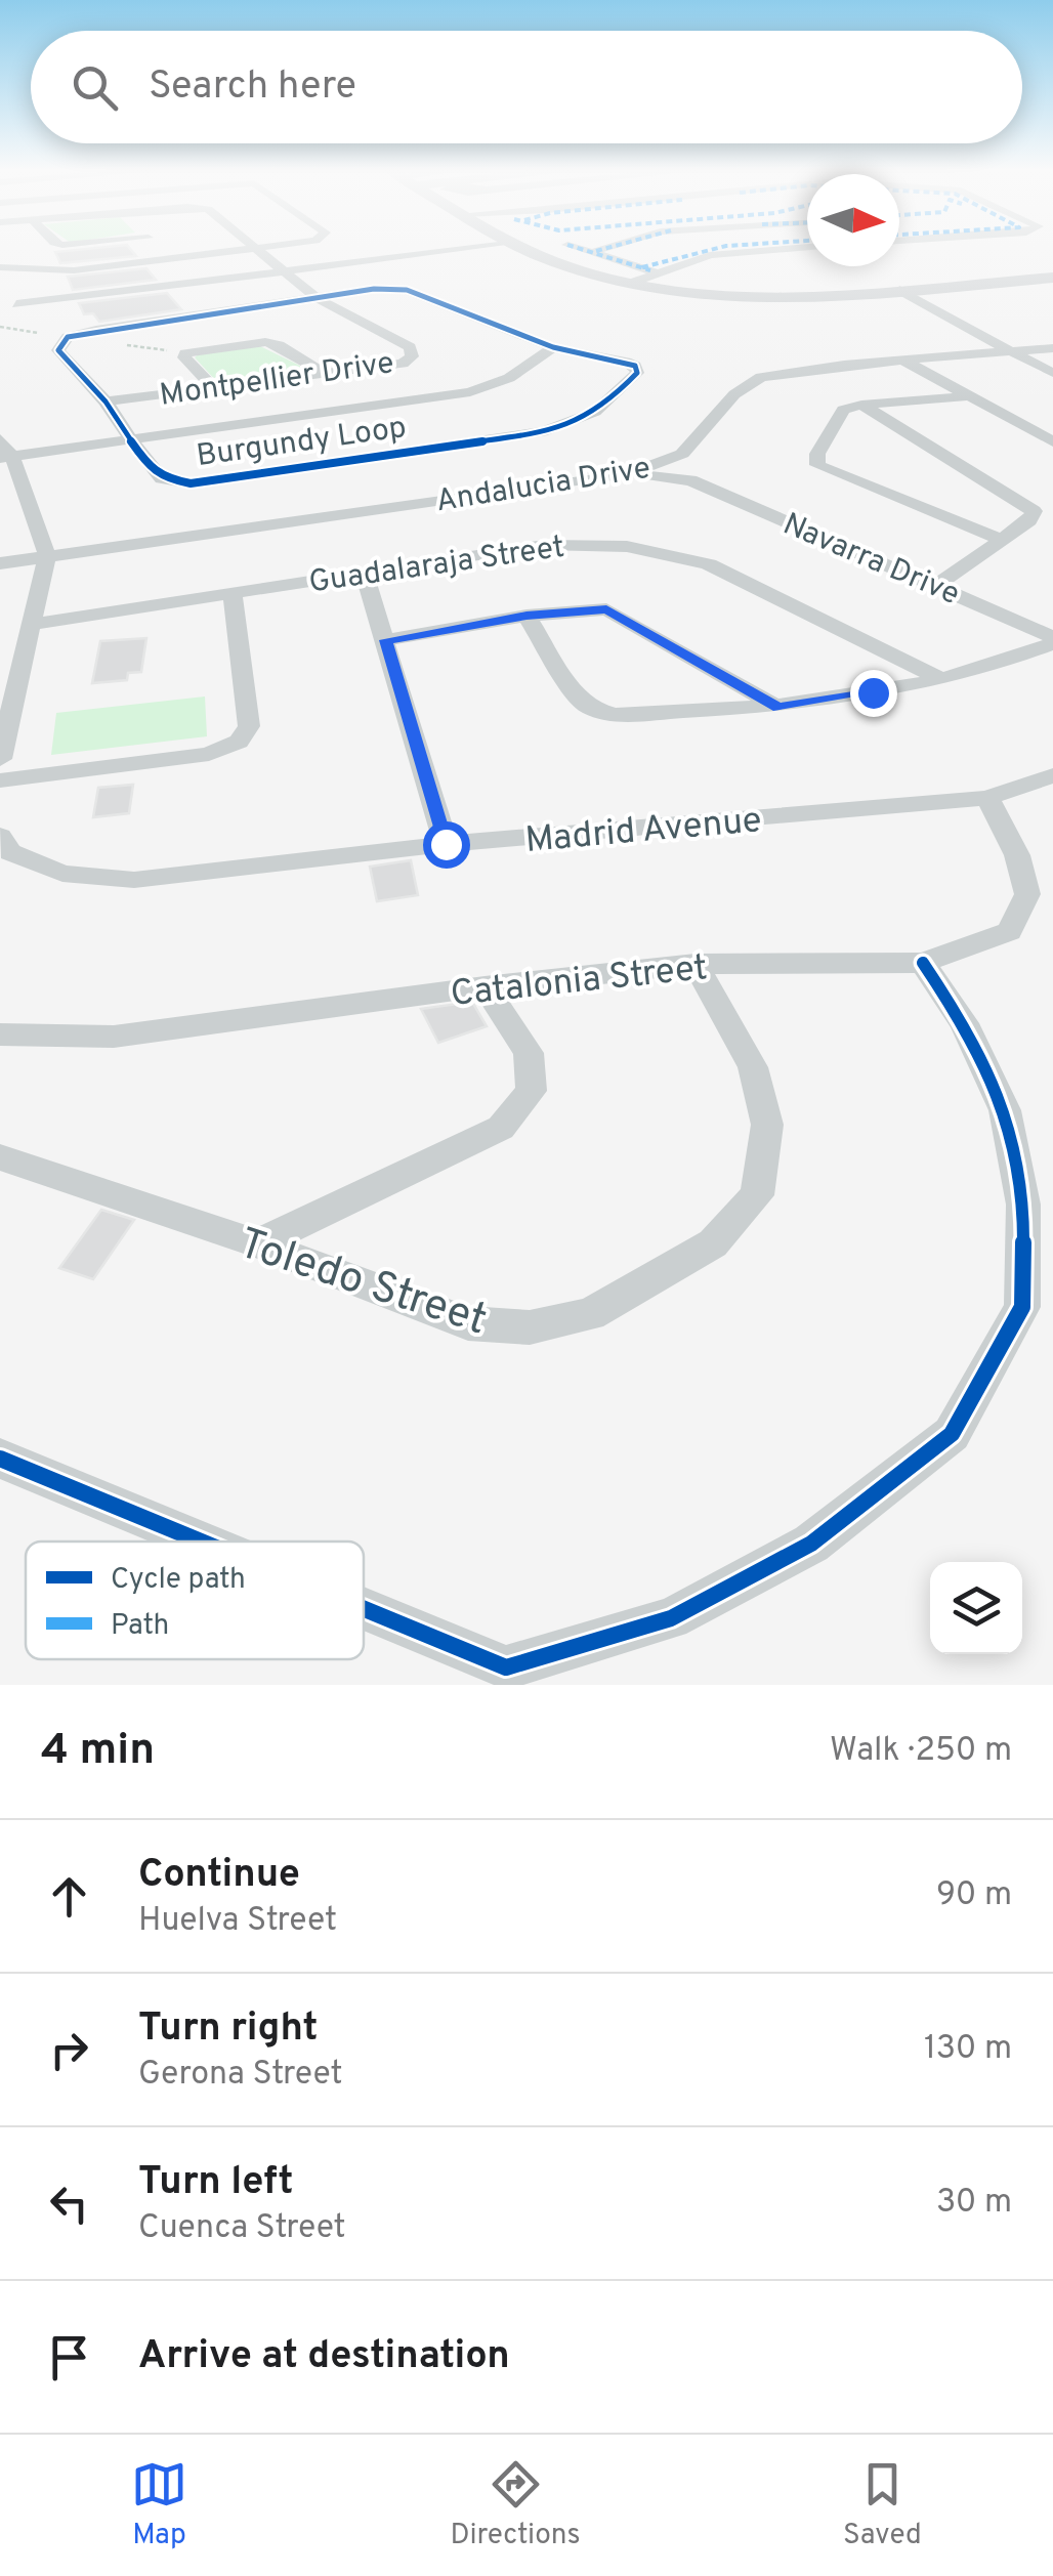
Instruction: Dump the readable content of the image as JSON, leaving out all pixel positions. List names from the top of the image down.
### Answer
{
  "streets": {
    "street": [
      "Montpellier Drive",
      "Burgundy Loop",
      "Andalucia Drive",
      "Navarra Drive",
      "Guadalaraja Street",
      "Madrid Avenue",
      "Catalonia Street",
      "Toledo Street"
    ]
  },
  "crossings": [
    ["Montpellier Drive", "Burgundy Loop"],
    ["Andalucia Drive", "Navarra Drive"],
    ["Madrid Avenue", "Catalonia Street"],
    ["Catalonia Street", "Toledo Street"]
  ],
  "legend": ["Cycle path", "Path"],
  "north": "right",
  "page": {
    "search": "Search here",
    "heading": ["4 min", "Walk · 250 m"],
    "list": [
      ["Continue", "Huelva Street", "90 m"],
      ["Turn right", "Gerona Street", "130 m"],
      ["Turn left", "Cuenca Street", "30 m"],
      "Arrive at destination"
    ],
    "nav": ["Map", "Directions", "Saved"]
  }
}
